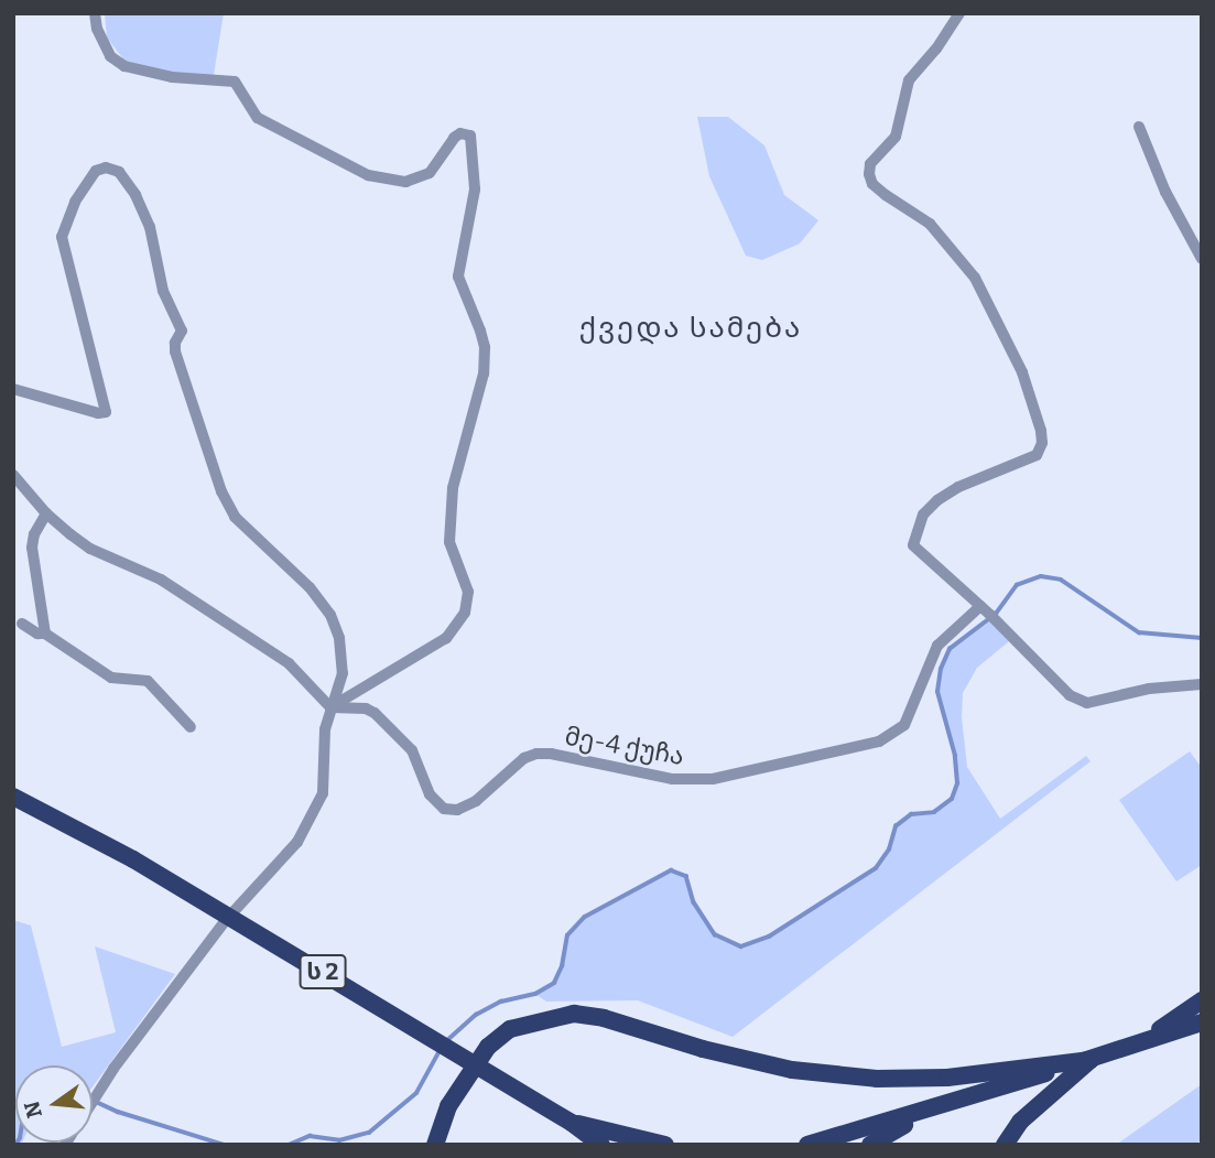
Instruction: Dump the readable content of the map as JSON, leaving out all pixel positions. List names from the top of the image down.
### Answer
{
  "streets": {
    "highway": ["ს 2"],
    "street": ["მე-4 ქუჩა"]
  },
  "districts": ["ქვედა სამება"],
  "north": "left"
}
